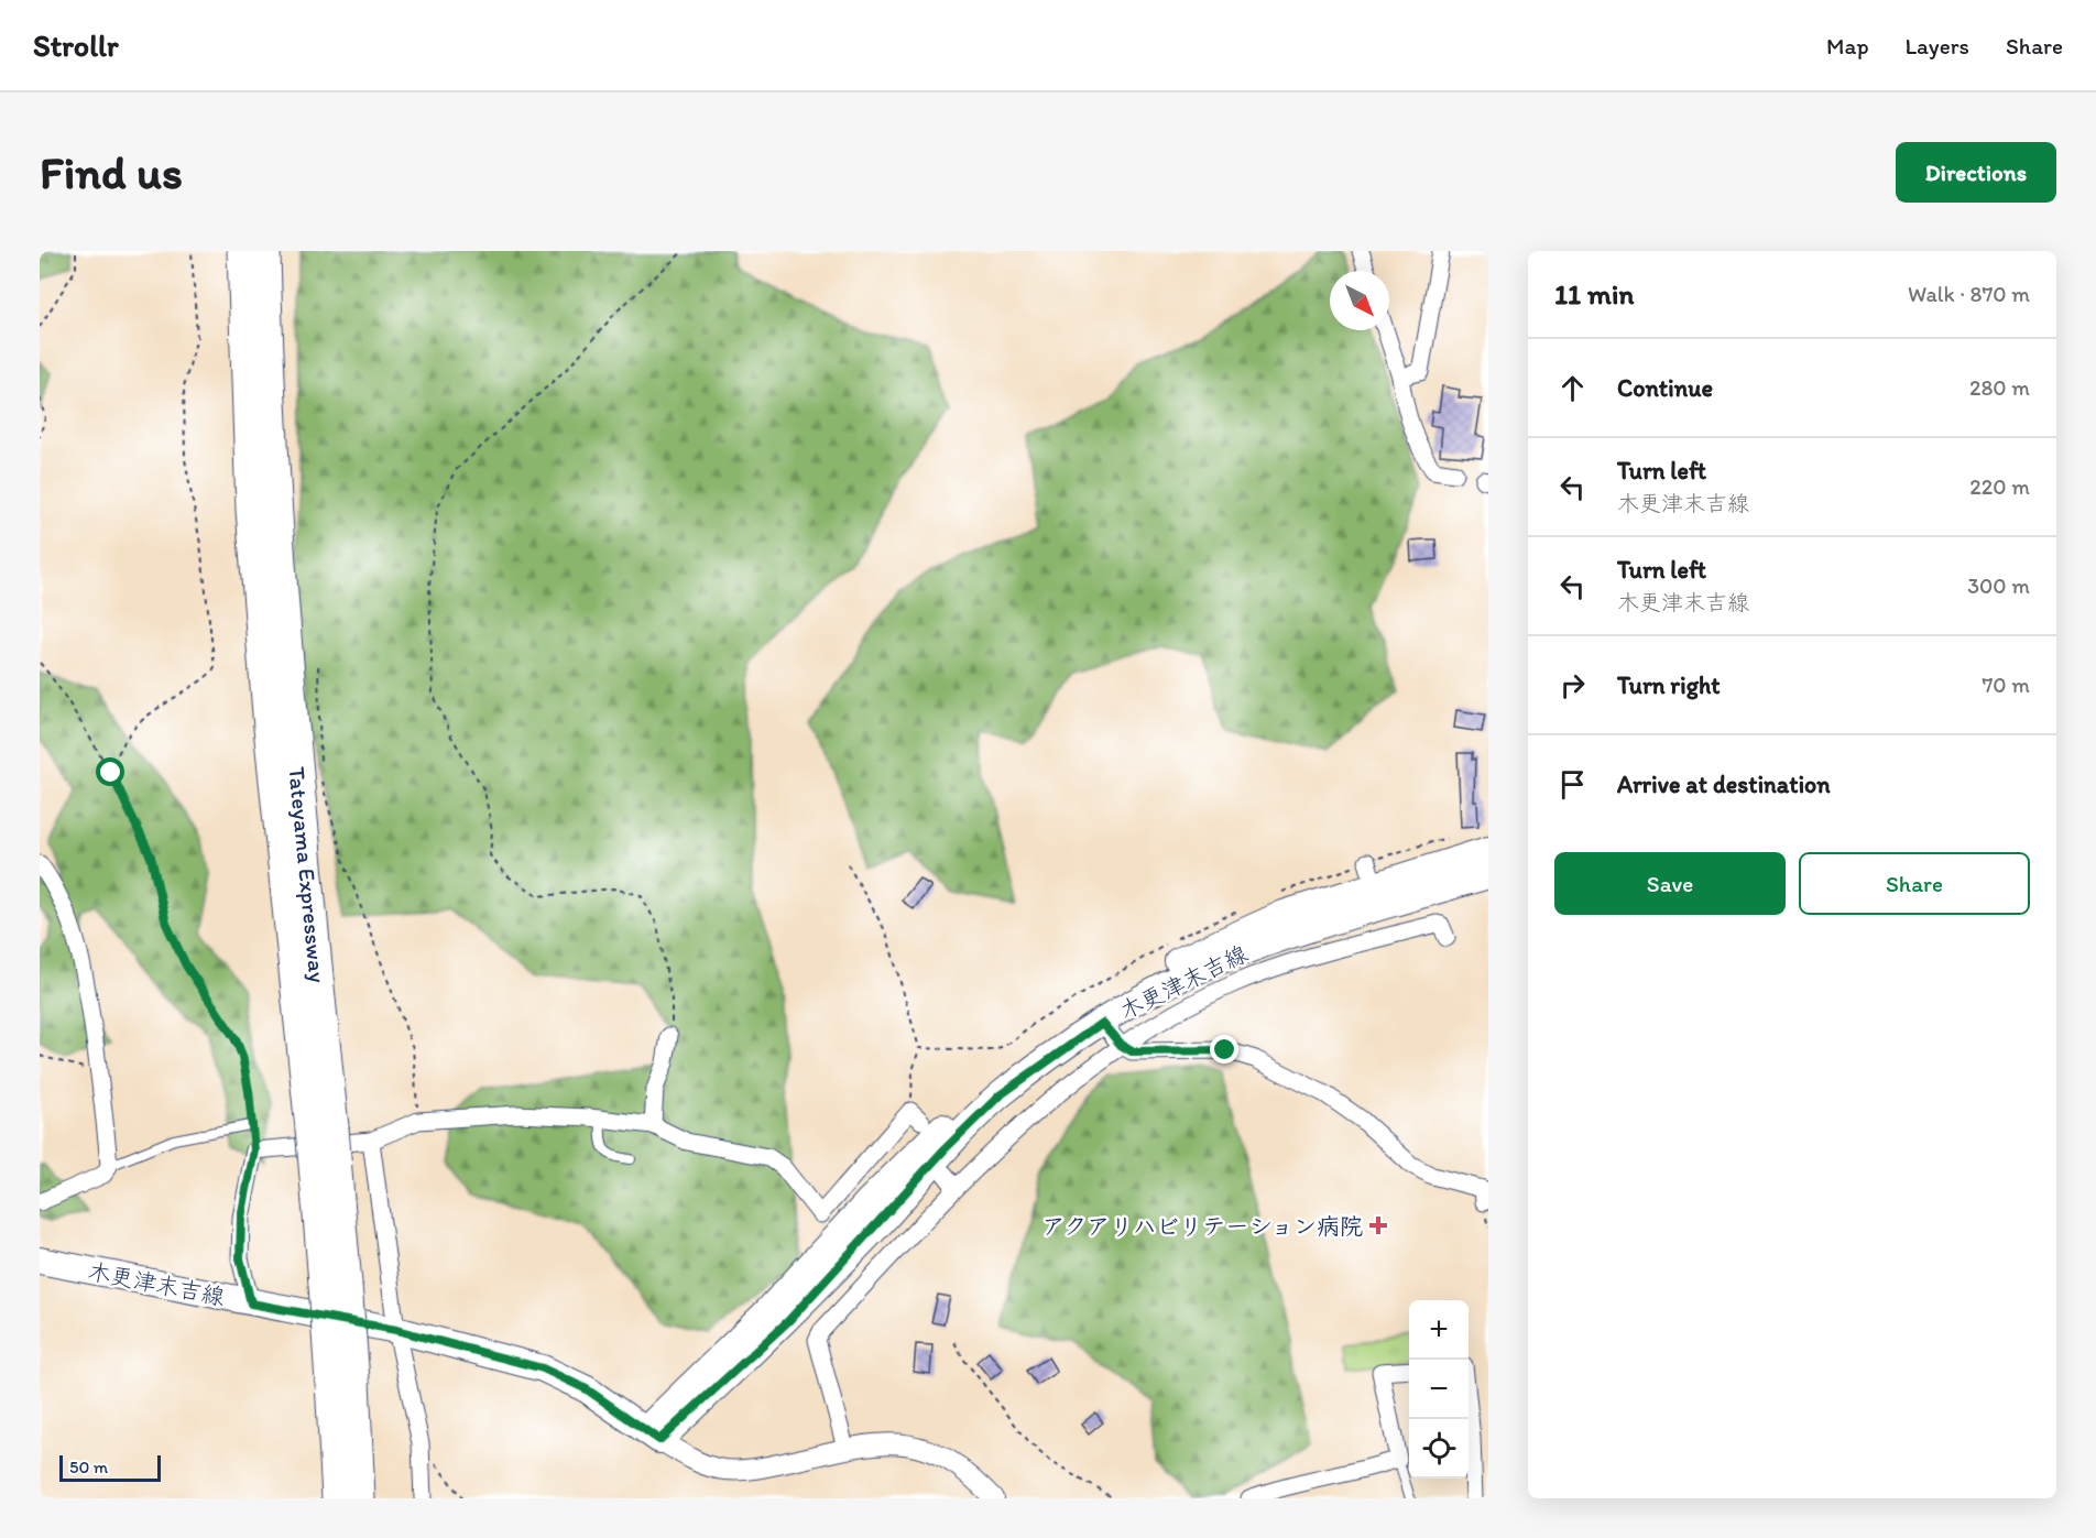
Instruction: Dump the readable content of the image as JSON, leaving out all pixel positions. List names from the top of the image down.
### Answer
{
  "streets": {
    "highway": ["Tateyama Expressway"],
    "main road": ["木更津末吉線"]
  },
  "places": {
    "health": ["アクアリハビリテーション病院"]
  },
  "scale_bar": "50 m",
  "north": "bottom right",
  "page": {
    "header": "Strollr",
    "nav": ["Map", "Layers", "Share"],
    "buttons": [
      "Directions",
      ["Save", "Share"]
    ],
    "title": "Find us",
    "heading": ["11 min", "Walk · 870 m"],
    "list": [
      ["Continue", "280 m"],
      ["Turn left", "木更津末吉線", "220 m"],
      ["Turn left", "木更津末吉線", "300 m"],
      ["Turn right", "70 m"],
      "Arrive at destination"
    ],
    "map_buttons": ["+", "−"],
    "scale": "50 m"
  }
}
